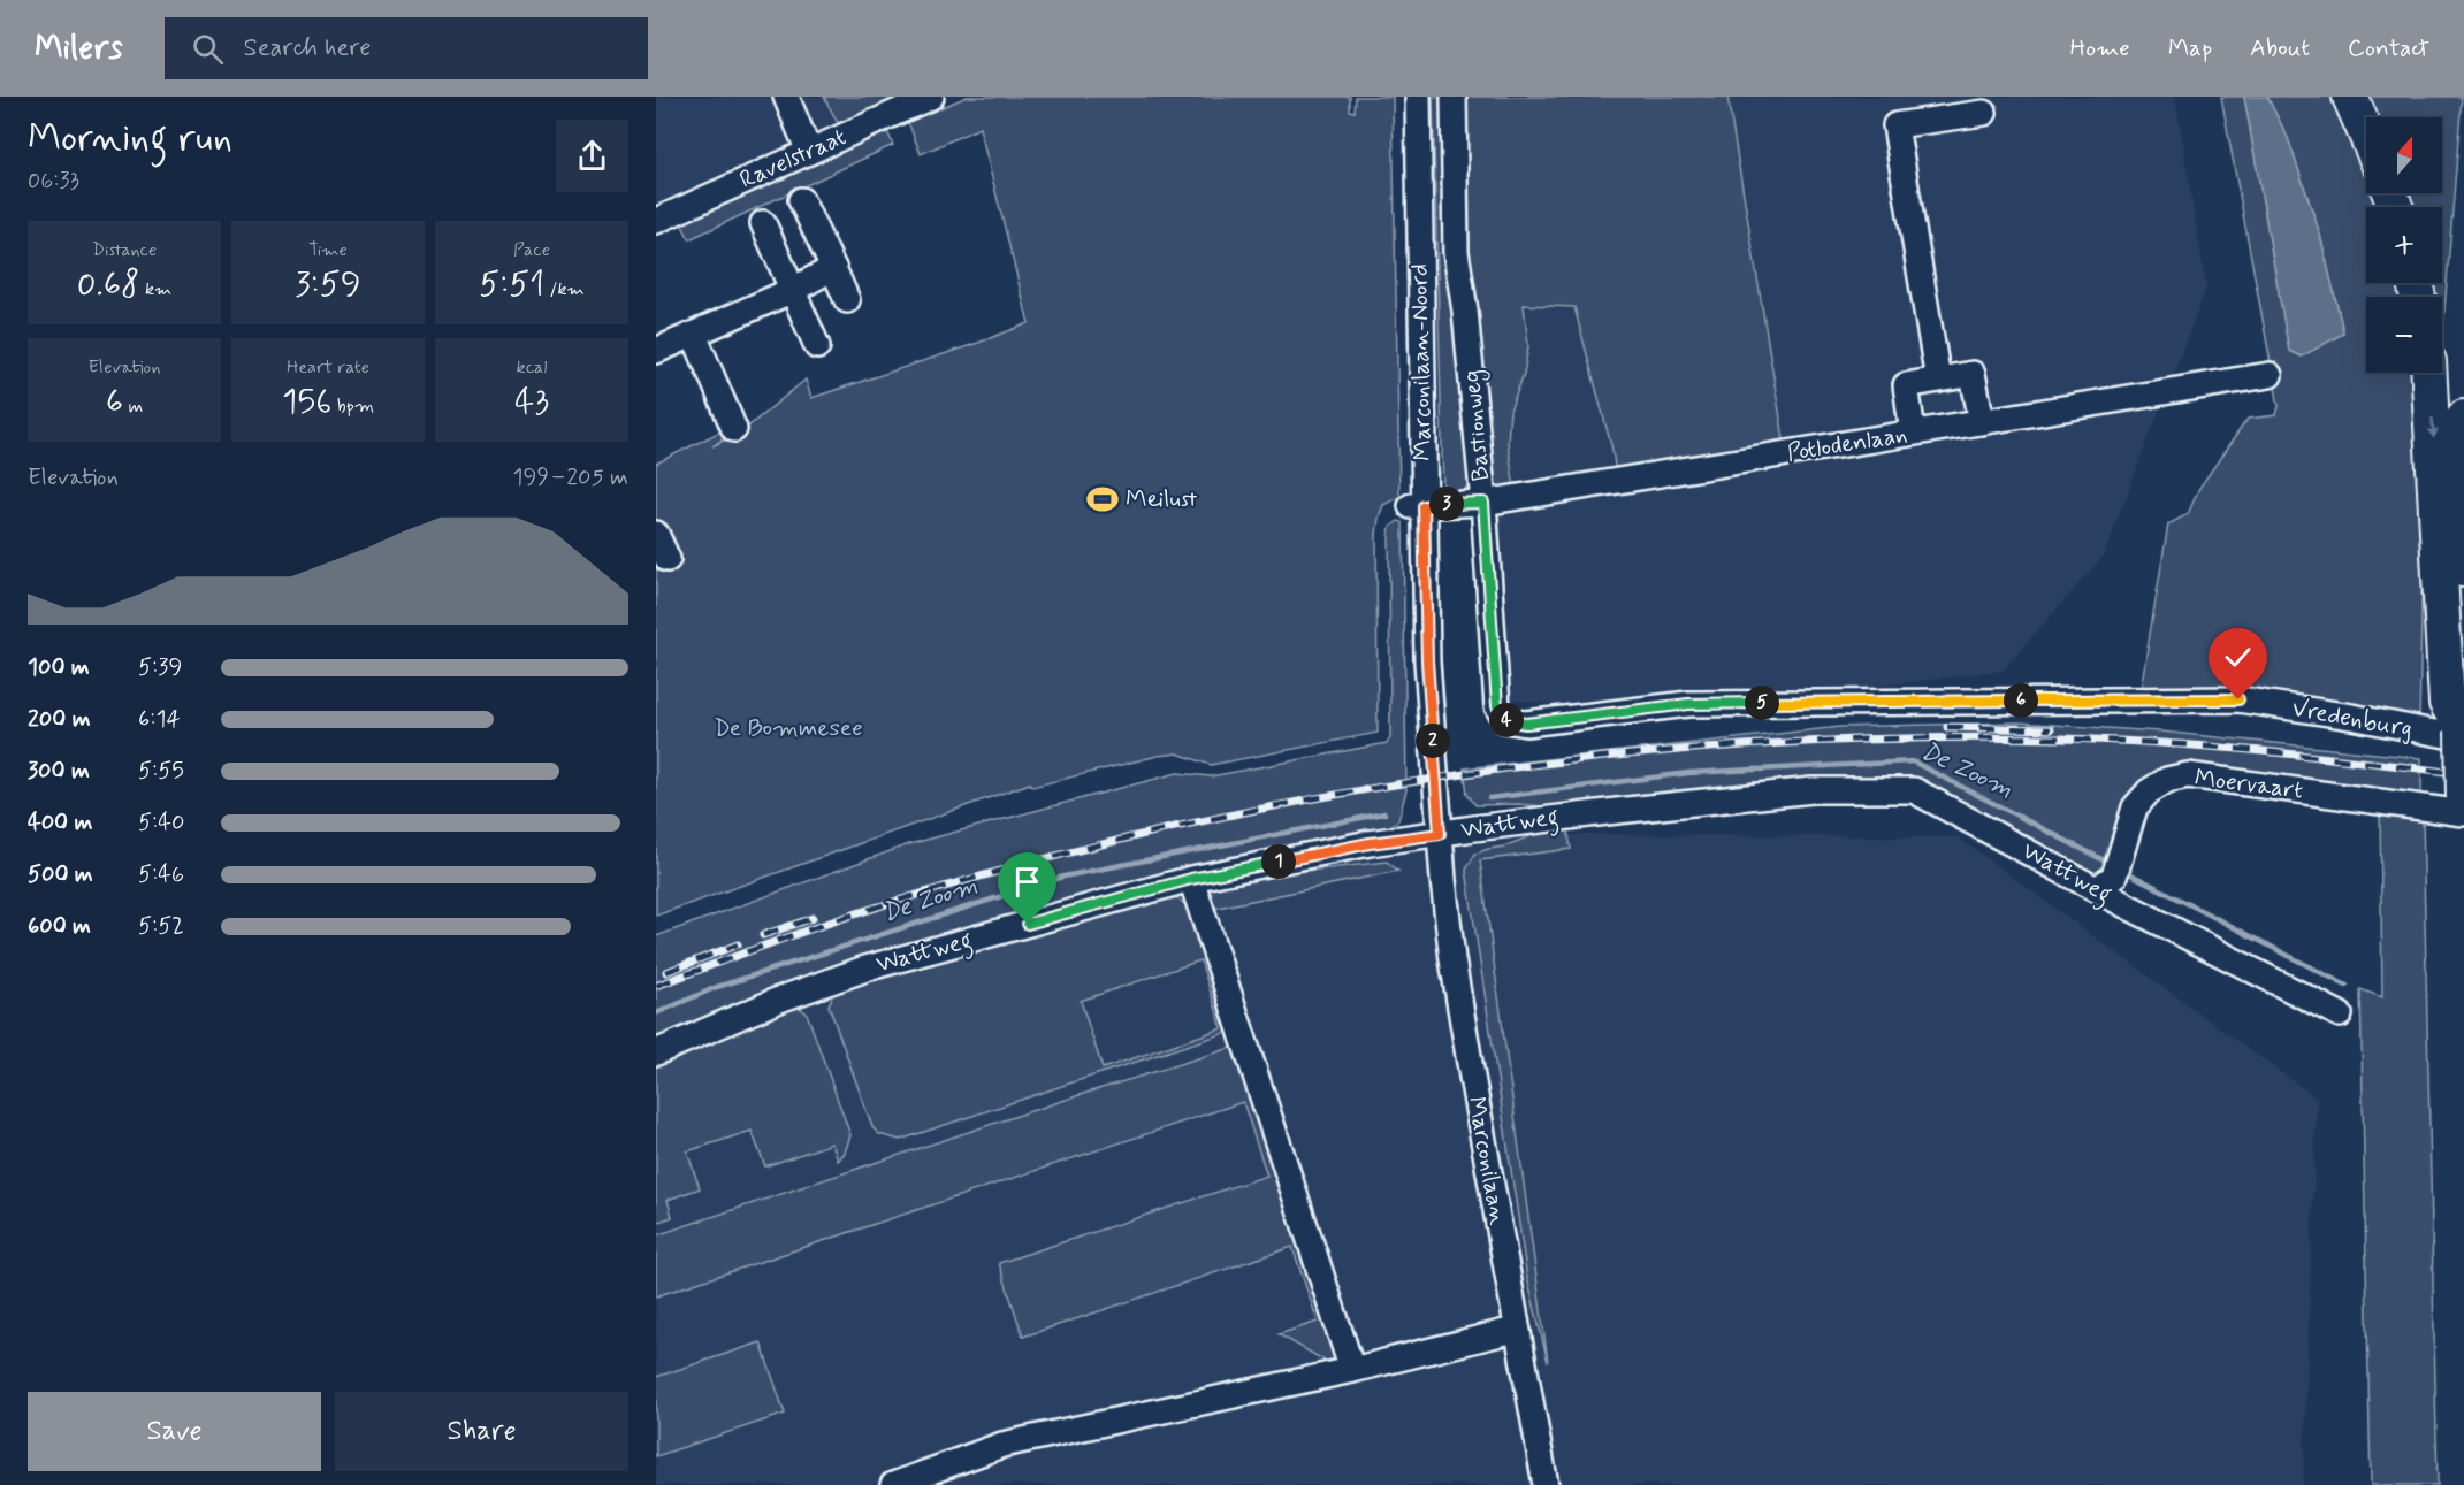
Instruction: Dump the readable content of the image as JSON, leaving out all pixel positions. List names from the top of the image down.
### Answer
{
  "streets": {
    "street": [
      "Ravelstraat",
      "Marconilaan-Noord",
      "Bastionweg",
      "Potlodenlaan",
      "Vredenburg",
      "Moervaart",
      "Wattweg",
      "Marconilaan"
    ]
  },
  "crossings": [
    ["Marconilaan-Noord", "Potlodenlaan"],
    ["Marconilaan-Noord", "Wattweg"],
    ["Marconilaan-Noord", "Marconilaan"],
    ["Bastionweg", "Potlodenlaan"],
    ["Bastionweg", "Vredenburg"],
    ["Moervaart", "Wattweg"],
    ["Wattweg", "Marconilaan"]
  ],
  "water": ["De Zoom"],
  "parks": ["De Bommesee"],
  "places": {
    "sports": ["Meilust"]
  },
  "north": "top",
  "page": {
    "header": "Milers",
    "search": "Search here",
    "nav": [
      "Home",
      "Map",
      "About",
      "Contact"
    ],
    "heading": ["Morning run", "06:33"],
    "map_buttons": ["+", "−"],
    "stats": [
      ["Distance", "0.68 km"],
      ["Time", "3:59"],
      ["Pace", "5:51 /km"],
      ["Elevation", "6 m"],
      ["Heart rate", "156 bpm"],
      ["kcal", "43"]
    ],
    "chart": ["Elevation", "199–205 m"],
    "pins": [
      "3",
      "6",
      "5",
      "4",
      "2",
      "1"
    ],
    "list": [
      {
        "name": "100 m",
        "note": "5:39"
      },
      {
        "name": "200 m",
        "note": "6:14"
      },
      {
        "name": "300 m",
        "note": "5:55"
      },
      {
        "name": "400 m",
        "note": "5:40"
      },
      {
        "name": "500 m",
        "note": "5:46"
      },
      {
        "name": "600 m",
        "note": "5:52"
      }
    ],
    "buttons": ["Save", "Share"]
  }
}
